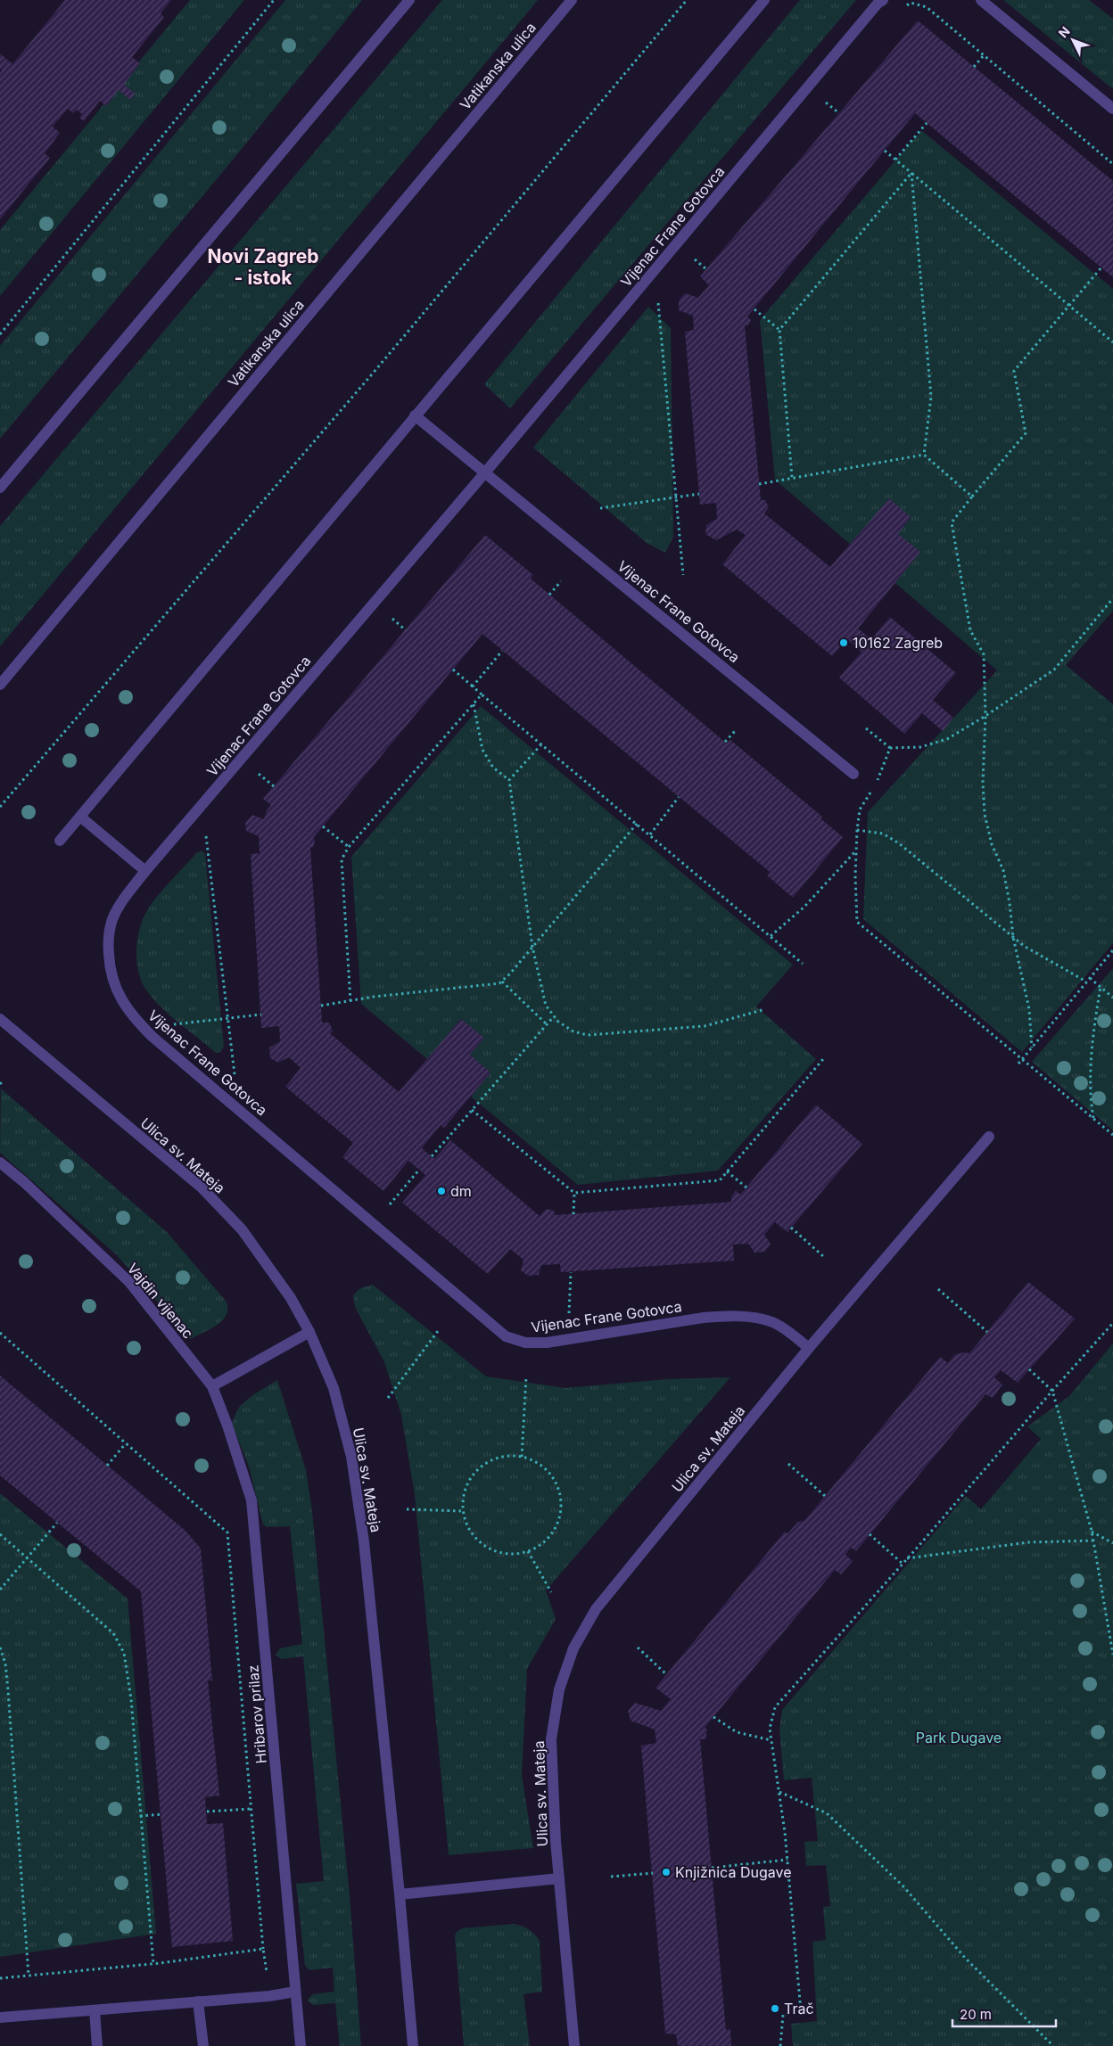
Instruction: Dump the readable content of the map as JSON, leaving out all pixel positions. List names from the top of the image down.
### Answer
{
  "streets": {
    "street": [
      "Vatikanska ulica",
      "Vijenac Frane Gotovca",
      "Ulica sv. Mateja",
      "Vajdin vijenac",
      "Hribarov prilaz"
    ]
  },
  "crossings": [
    ["Vijenac Frane Gotovca", "Ulica sv. Mateja"],
    ["Vajdin vijenac", "Hribarov prilaz"]
  ],
  "districts": ["Novi Zagreb - istok"],
  "parks": ["Park Dugave"],
  "places": [
    "10162 Zagreb",
    "dm",
    "Knjižnica Dugave",
    "Trač"
  ],
  "scale_bar": "20 m",
  "north": "top left"
}
